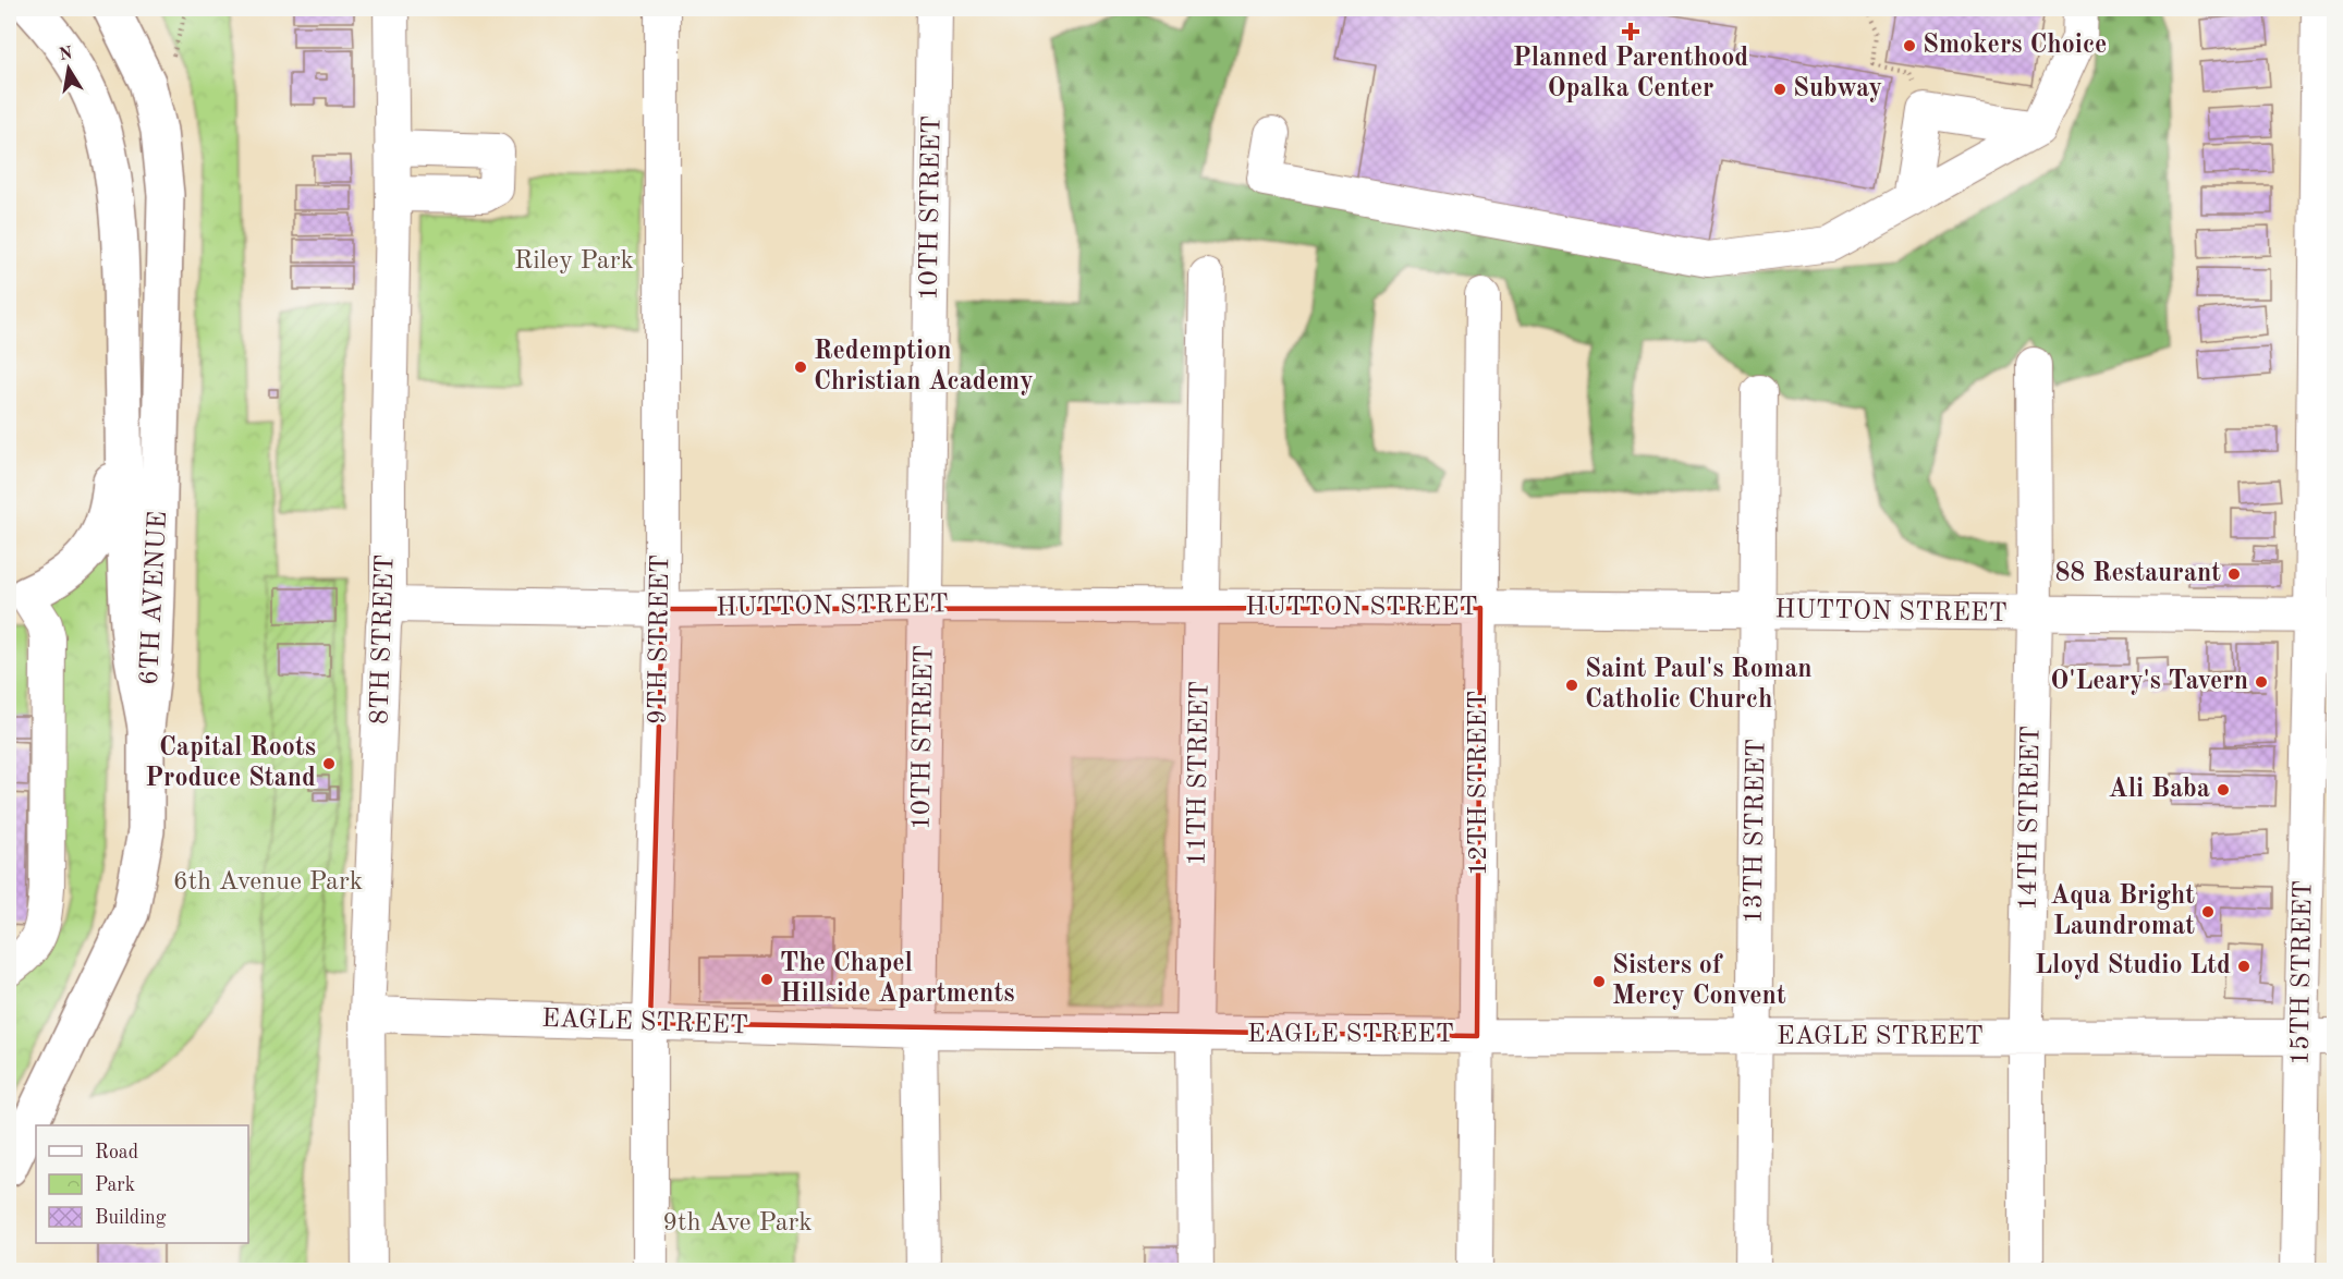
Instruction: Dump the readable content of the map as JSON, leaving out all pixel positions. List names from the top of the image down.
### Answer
{
  "streets": {
    "main road": ["6TH AVENUE"],
    "street": [
      "10TH STREET",
      "HUTTON STREET",
      "8TH STREET",
      "9TH STREET",
      "11TH STREET",
      "12TH STREET",
      "14TH STREET",
      "13TH STREET",
      "15TH STREET",
      "EAGLE STREET"
    ]
  },
  "crossings": [
    ["10TH STREET", "HUTTON STREET"],
    ["10TH STREET", "EAGLE STREET"],
    ["HUTTON STREET", "8TH STREET"],
    ["HUTTON STREET", "9TH STREET"],
    ["HUTTON STREET", "11TH STREET"],
    ["HUTTON STREET", "12TH STREET"],
    ["HUTTON STREET", "14TH STREET"],
    ["HUTTON STREET", "13TH STREET"],
    ["HUTTON STREET", "15TH STREET"],
    ["8TH STREET", "EAGLE STREET"],
    ["9TH STREET", "EAGLE STREET"],
    ["11TH STREET", "EAGLE STREET"],
    ["12TH STREET", "EAGLE STREET"],
    ["14TH STREET", "EAGLE STREET"],
    ["13TH STREET", "EAGLE STREET"],
    ["15TH STREET", "EAGLE STREET"]
  ],
  "parks": ["Riley Park", "6th Avenue Park", "9th Ave Park"],
  "places": {
    "health": ["Planned Parenthood Opalka Center"],
    "other": [
      "Smokers Choice",
      "Subway",
      "Redemption Christian Academy",
      "88 Restaurant",
      "O'Leary's Tavern",
      "Saint Paul's Roman Catholic Church",
      "Capital Roots Produce Stand",
      "Ali Baba",
      "Aqua Bright Laundromat",
      "Lloyd Studio Ltd",
      "The Chapel Hillside Apartments",
      "Sisters of Mercy Convent"
    ]
  },
  "legend": ["Road", "Park", "Building"],
  "north": "top"
}
